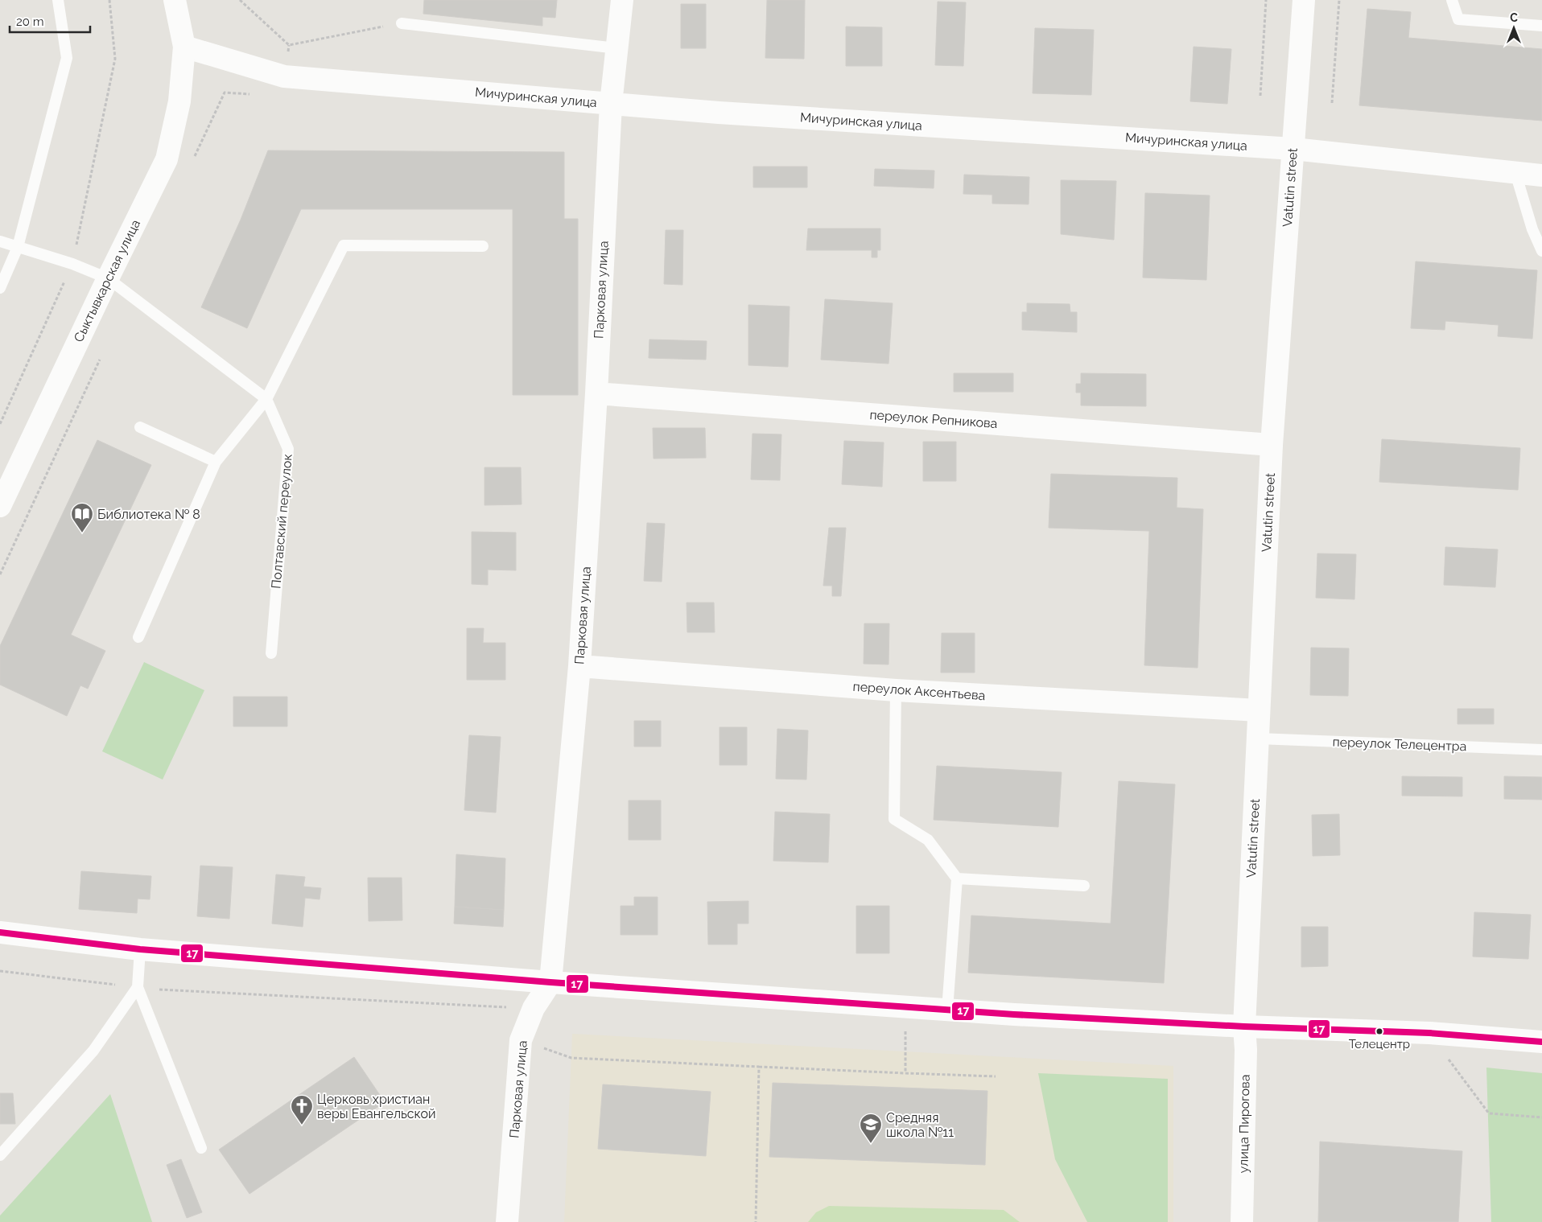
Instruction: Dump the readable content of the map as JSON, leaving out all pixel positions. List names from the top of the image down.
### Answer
{
  "streets": {
    "street": [
      "Мичуринская улица",
      "Vatutin street",
      "Сыктывкарская улица",
      "Парковая улица",
      "переулок Репникова",
      "переулок Аксентьева",
      "улица Пирогова"
    ],
    "lane": ["Полтавский переулок", "переулок Телецентра"]
  },
  "crossings": [
    ["Мичуринская улица", "Vatutin street"],
    ["Мичуринская улица", "Сыктывкарская улица"],
    ["Мичуринская улица", "Парковая улица"],
    ["Vatutin street", "переулок Репникова"],
    ["Vatutin street", "переулок Аксентьева"],
    ["Vatutin street", "переулок Телецентра"],
    ["Vatutin street", "улица Пирогова"],
    ["Сыктывкарская улица", "Полтавский переулок"],
    ["Парковая улица", "переулок Репникова"],
    ["Парковая улица", "переулок Аксентьева"]
  ],
  "places": {
    "library": ["Библиотека № 8"],
    "other": ["Телецентр"],
    "church": ["Церковь христиан веры Евангельской"],
    "school or university": ["Средняя школа №11"]
  },
  "lines": ["transit line 17"],
  "scale_bar": "20 m",
  "north": "top"
}
